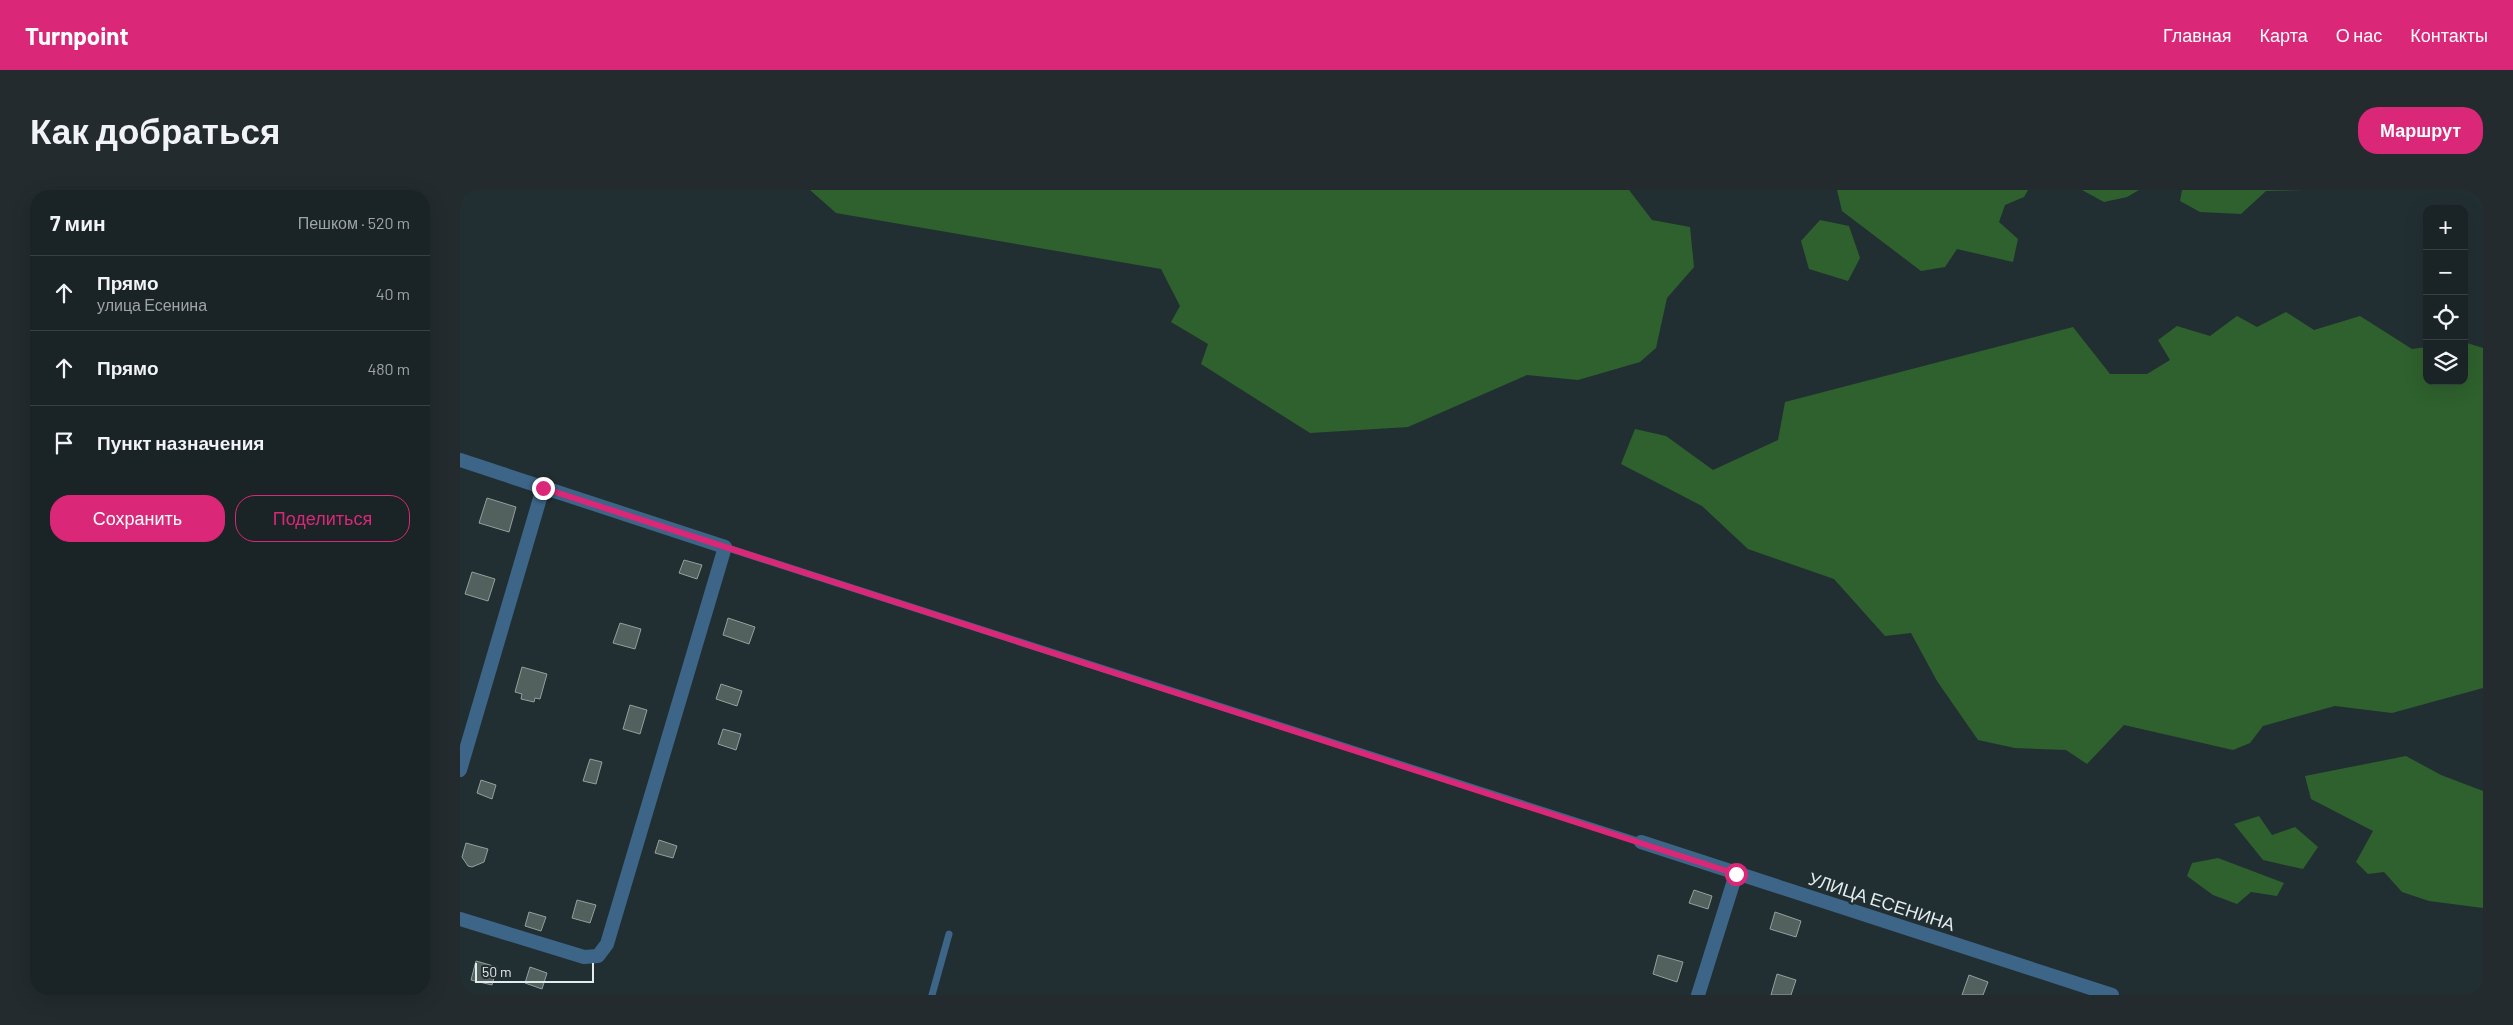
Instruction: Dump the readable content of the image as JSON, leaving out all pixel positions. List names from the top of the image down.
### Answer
{
  "streets": {
    "street": ["УЛИЦА ЕСЕНИНА"]
  },
  "scale_bar": "50 m",
  "page": {
    "header": "Turnpoint",
    "nav": [
      "Главная",
      "Карта",
      "О нас",
      "Контакты"
    ],
    "buttons": [
      "Маршрут",
      ["Сохранить", "Поделиться"]
    ],
    "title": "Как добраться",
    "heading": ["7 мин", "Пешком · 520 m"],
    "map_buttons": ["+", "−"],
    "list": [
      ["Прямо", "улица Есенина", "40 m"],
      ["Прямо", "480 m"],
      "Пункт назначения"
    ],
    "scale": "50 m"
  }
}
